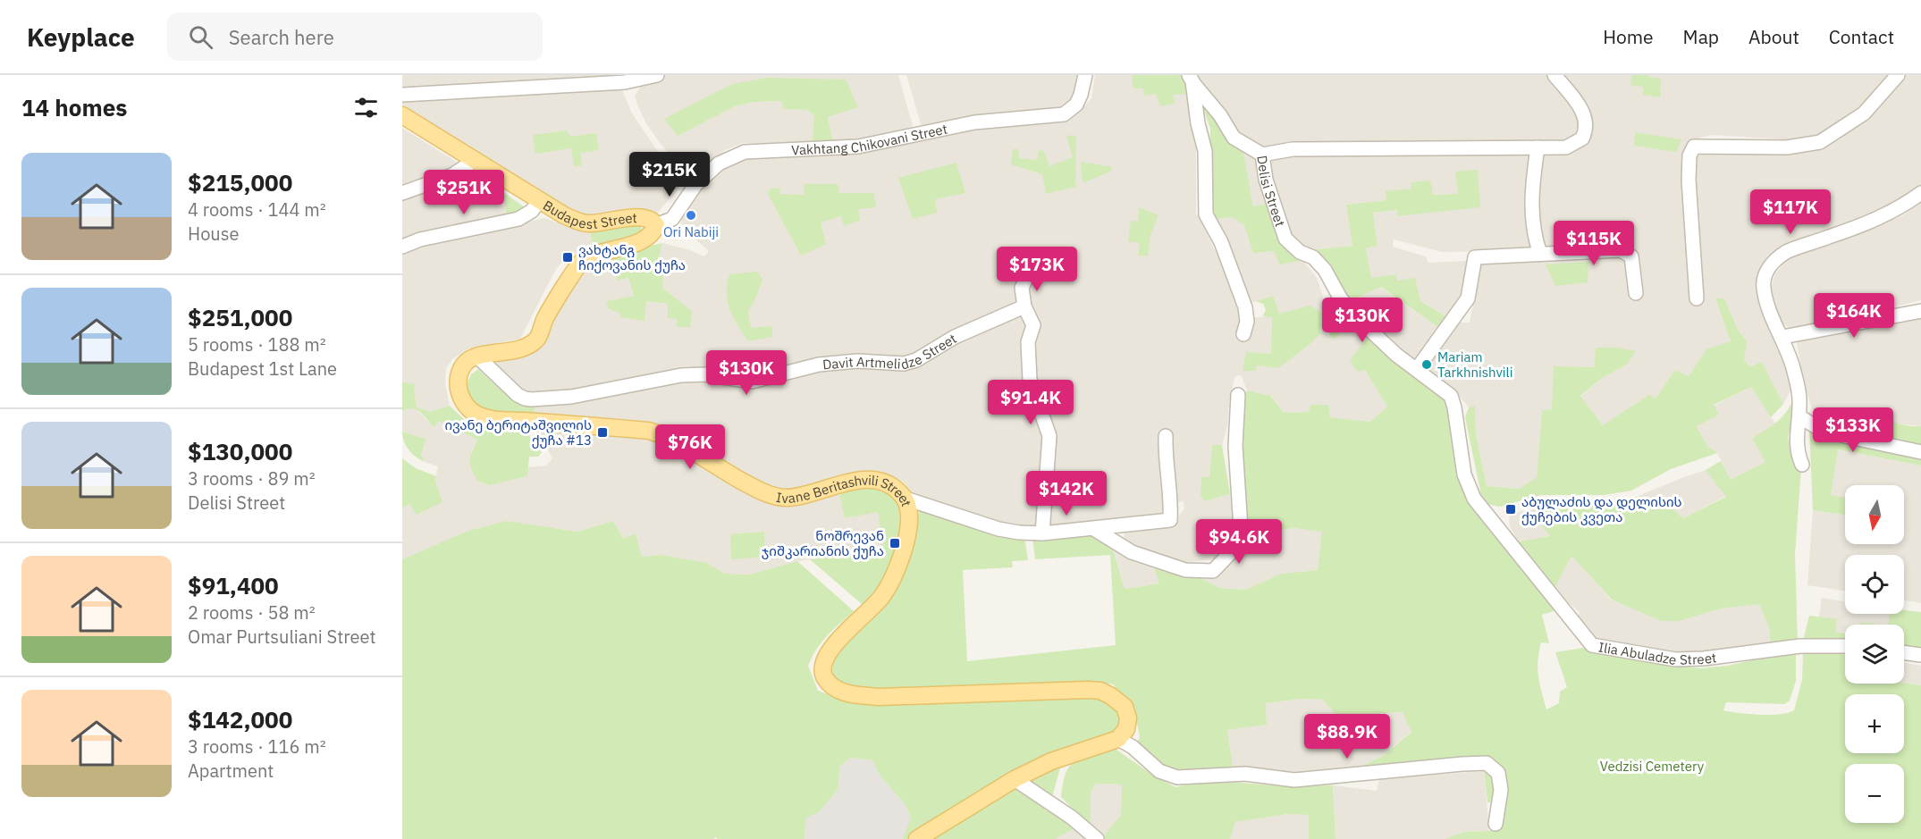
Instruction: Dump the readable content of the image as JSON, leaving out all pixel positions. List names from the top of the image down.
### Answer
{
  "streets": {
    "main road": ["Budapest Street", "Ivane Beritashvili Street"],
    "street": [
      "Vakhtang Chikovani Street",
      "Delisi Street",
      "Davit Artmelidze Street",
      "Ilia Abuladze Street"
    ]
  },
  "crossings": [
    ["Vakhtang Chikovani Street", "Budapest Street"],
    ["Delisi Street", "Ilia Abuladze Street"],
    ["Budapest Street", "Davit Artmelidze Street"],
    ["Budapest Street", "Ivane Beritashvili Street"],
    ["Davit Artmelidze Street", "Ivane Beritashvili Street"]
  ],
  "parks": ["Vedzisi Cemetery"],
  "places": {
    "other": ["Ori Nabiji", "Mariam Tarkhnishvili"],
    "transit": [
      "ვახტანგ ჩიქოვანის ქუჩა",
      "ივანე ბერიტაშვილის ქუჩა #13",
      "აბულაძის და დელისის ქუჩების კვეთა",
      "ნოშრევან ჯიშკარიანის ქუჩა"
    ]
  },
  "north": "bottom",
  "page": {
    "header": "Keyplace",
    "search": "Search here",
    "nav": [
      "Home",
      "Map",
      "About",
      "Contact"
    ],
    "heading": "14 homes",
    "list": [
      {
        "name": "$215,000",
        "note": "4 rooms · 144 m² · House"
      },
      {
        "name": "$251,000",
        "note": "5 rooms · 188 m² · Budapest 1st Lane"
      },
      {
        "name": "$130,000",
        "note": "3 rooms · 89 m² · Delisi Street"
      },
      {
        "name": "$91,400",
        "note": "2 rooms · 58 m² · Omar Purtsuliani Street"
      },
      {
        "name": "$142,000",
        "note": "3 rooms · 116 m² · Apartment"
      }
    ],
    "price": [
      "$215K",
      "$251K",
      "$117K",
      "$115K",
      "$173K",
      "$164K",
      "$130K",
      "$130K",
      "$91.4K",
      "$133K",
      "$76K",
      "$142K",
      "$94.6K",
      "$88.9K"
    ],
    "map_buttons": ["+", "−"]
  }
}
